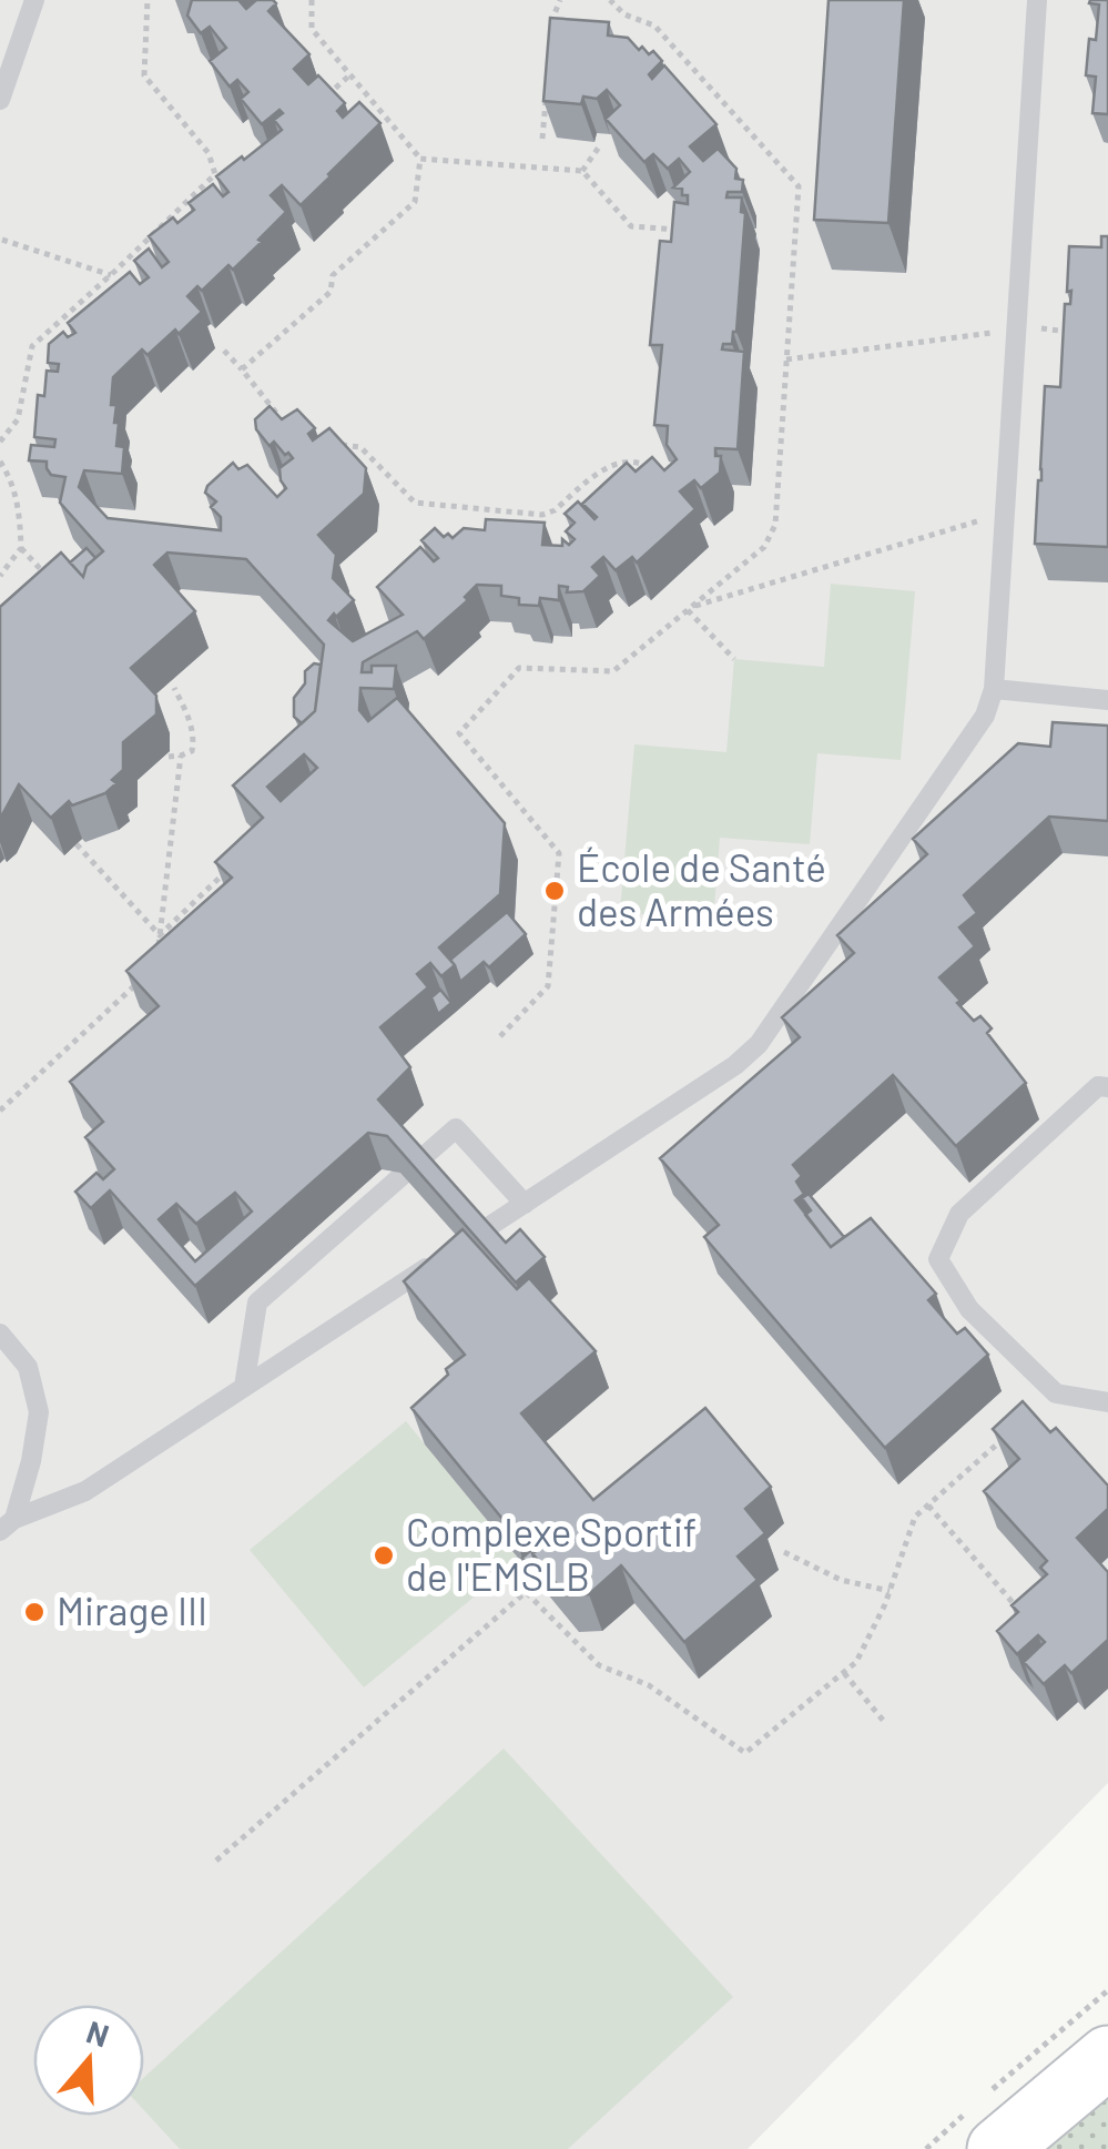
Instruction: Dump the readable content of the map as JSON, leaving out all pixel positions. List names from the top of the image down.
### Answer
{
  "places": ["École de Santé des Armées", "Complexe Sportif de l'EMSLB", "Mirage III"],
  "north": "top"
}
